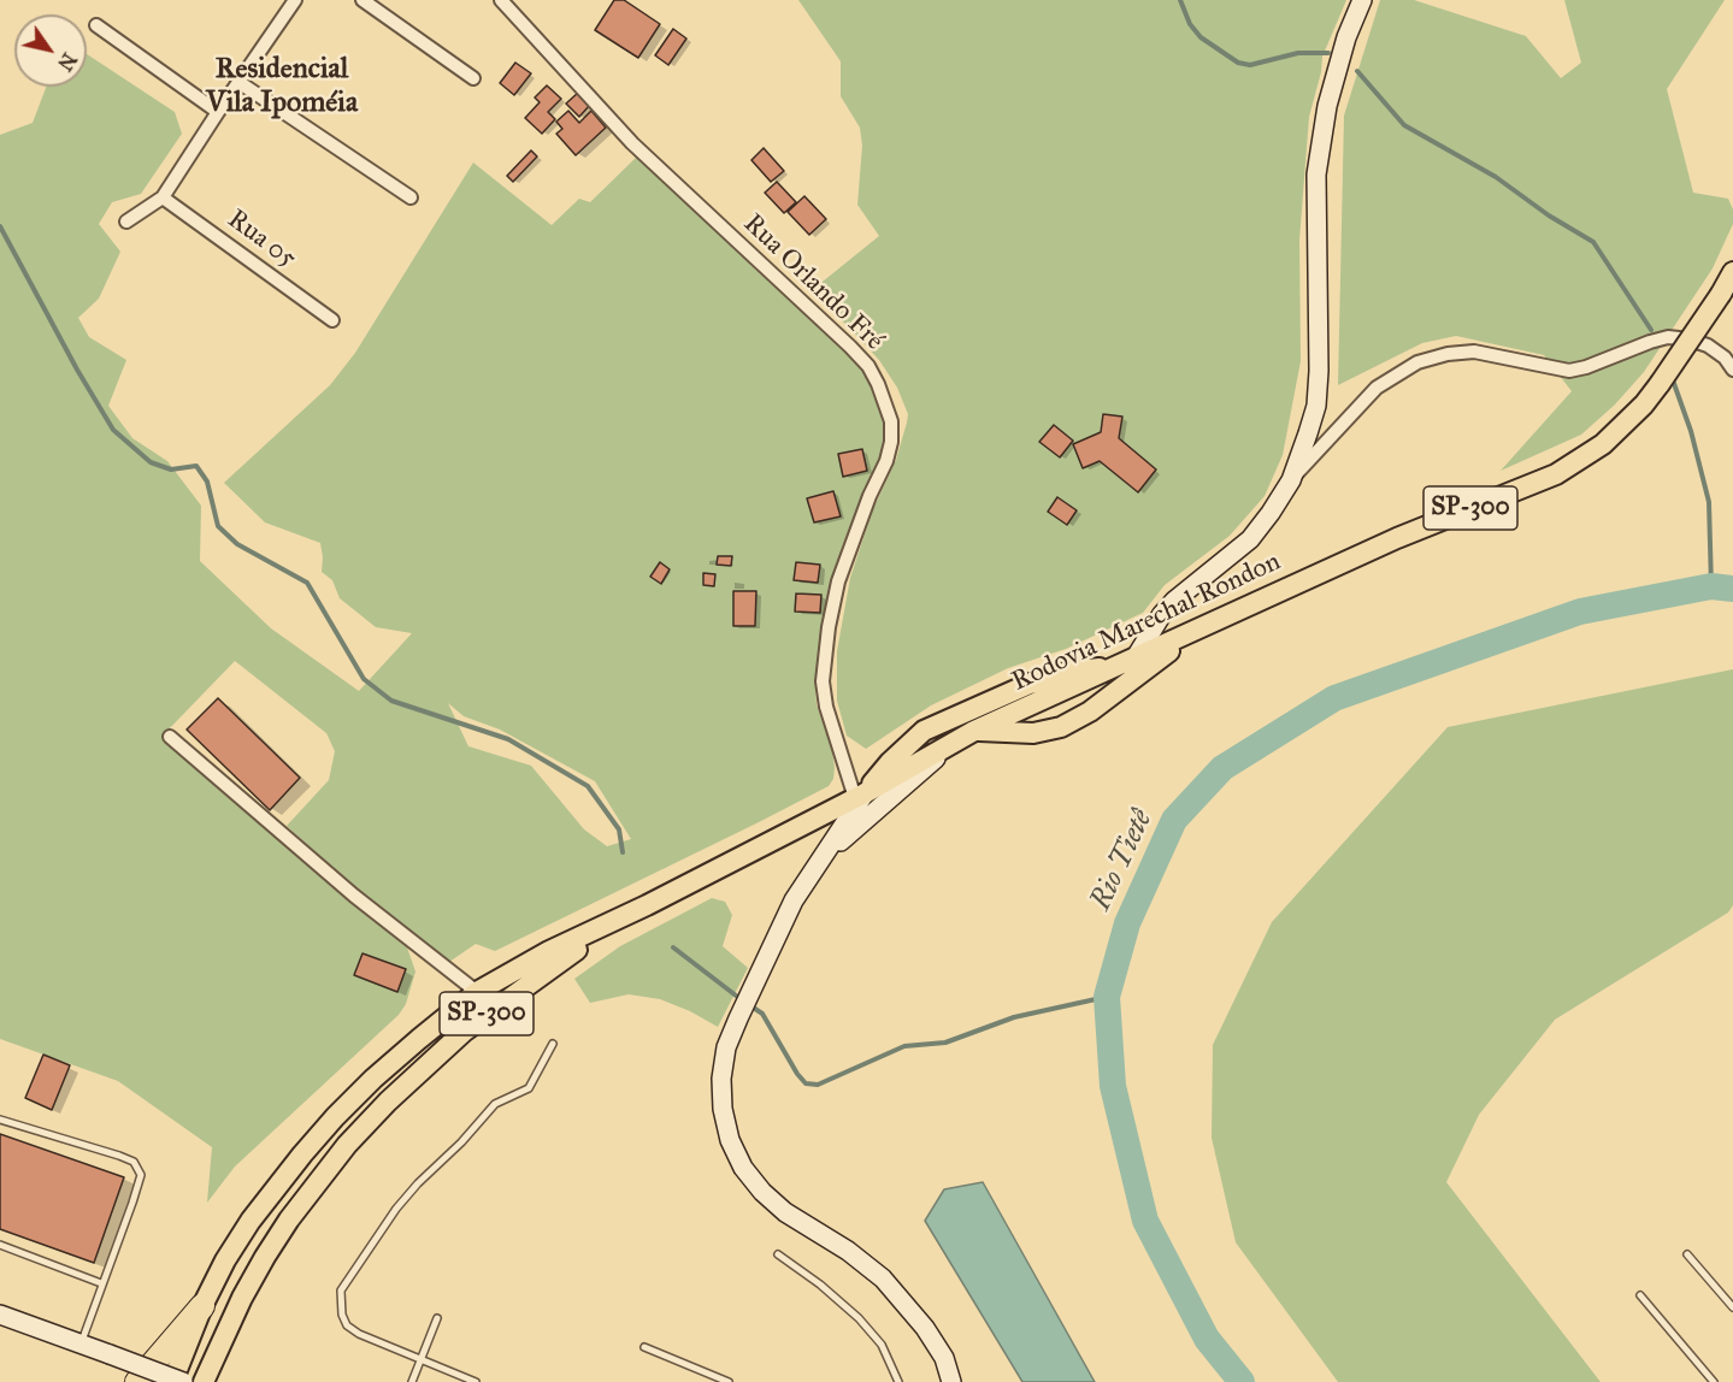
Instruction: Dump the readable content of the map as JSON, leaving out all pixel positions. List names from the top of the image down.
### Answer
{
  "streets": {
    "main road": ["SP-300", "Rodovia Marechal Rondon"],
    "street": ["Rua 05", "Rua Orlando Fré"]
  },
  "crossings": [
    ["Rua Orlando Fré", "Rodovia Marechal Rondon"]
  ],
  "districts": ["Residencial Vila Ipoméia"],
  "water": ["Rio Tietê"],
  "north": "bottom right"
}
